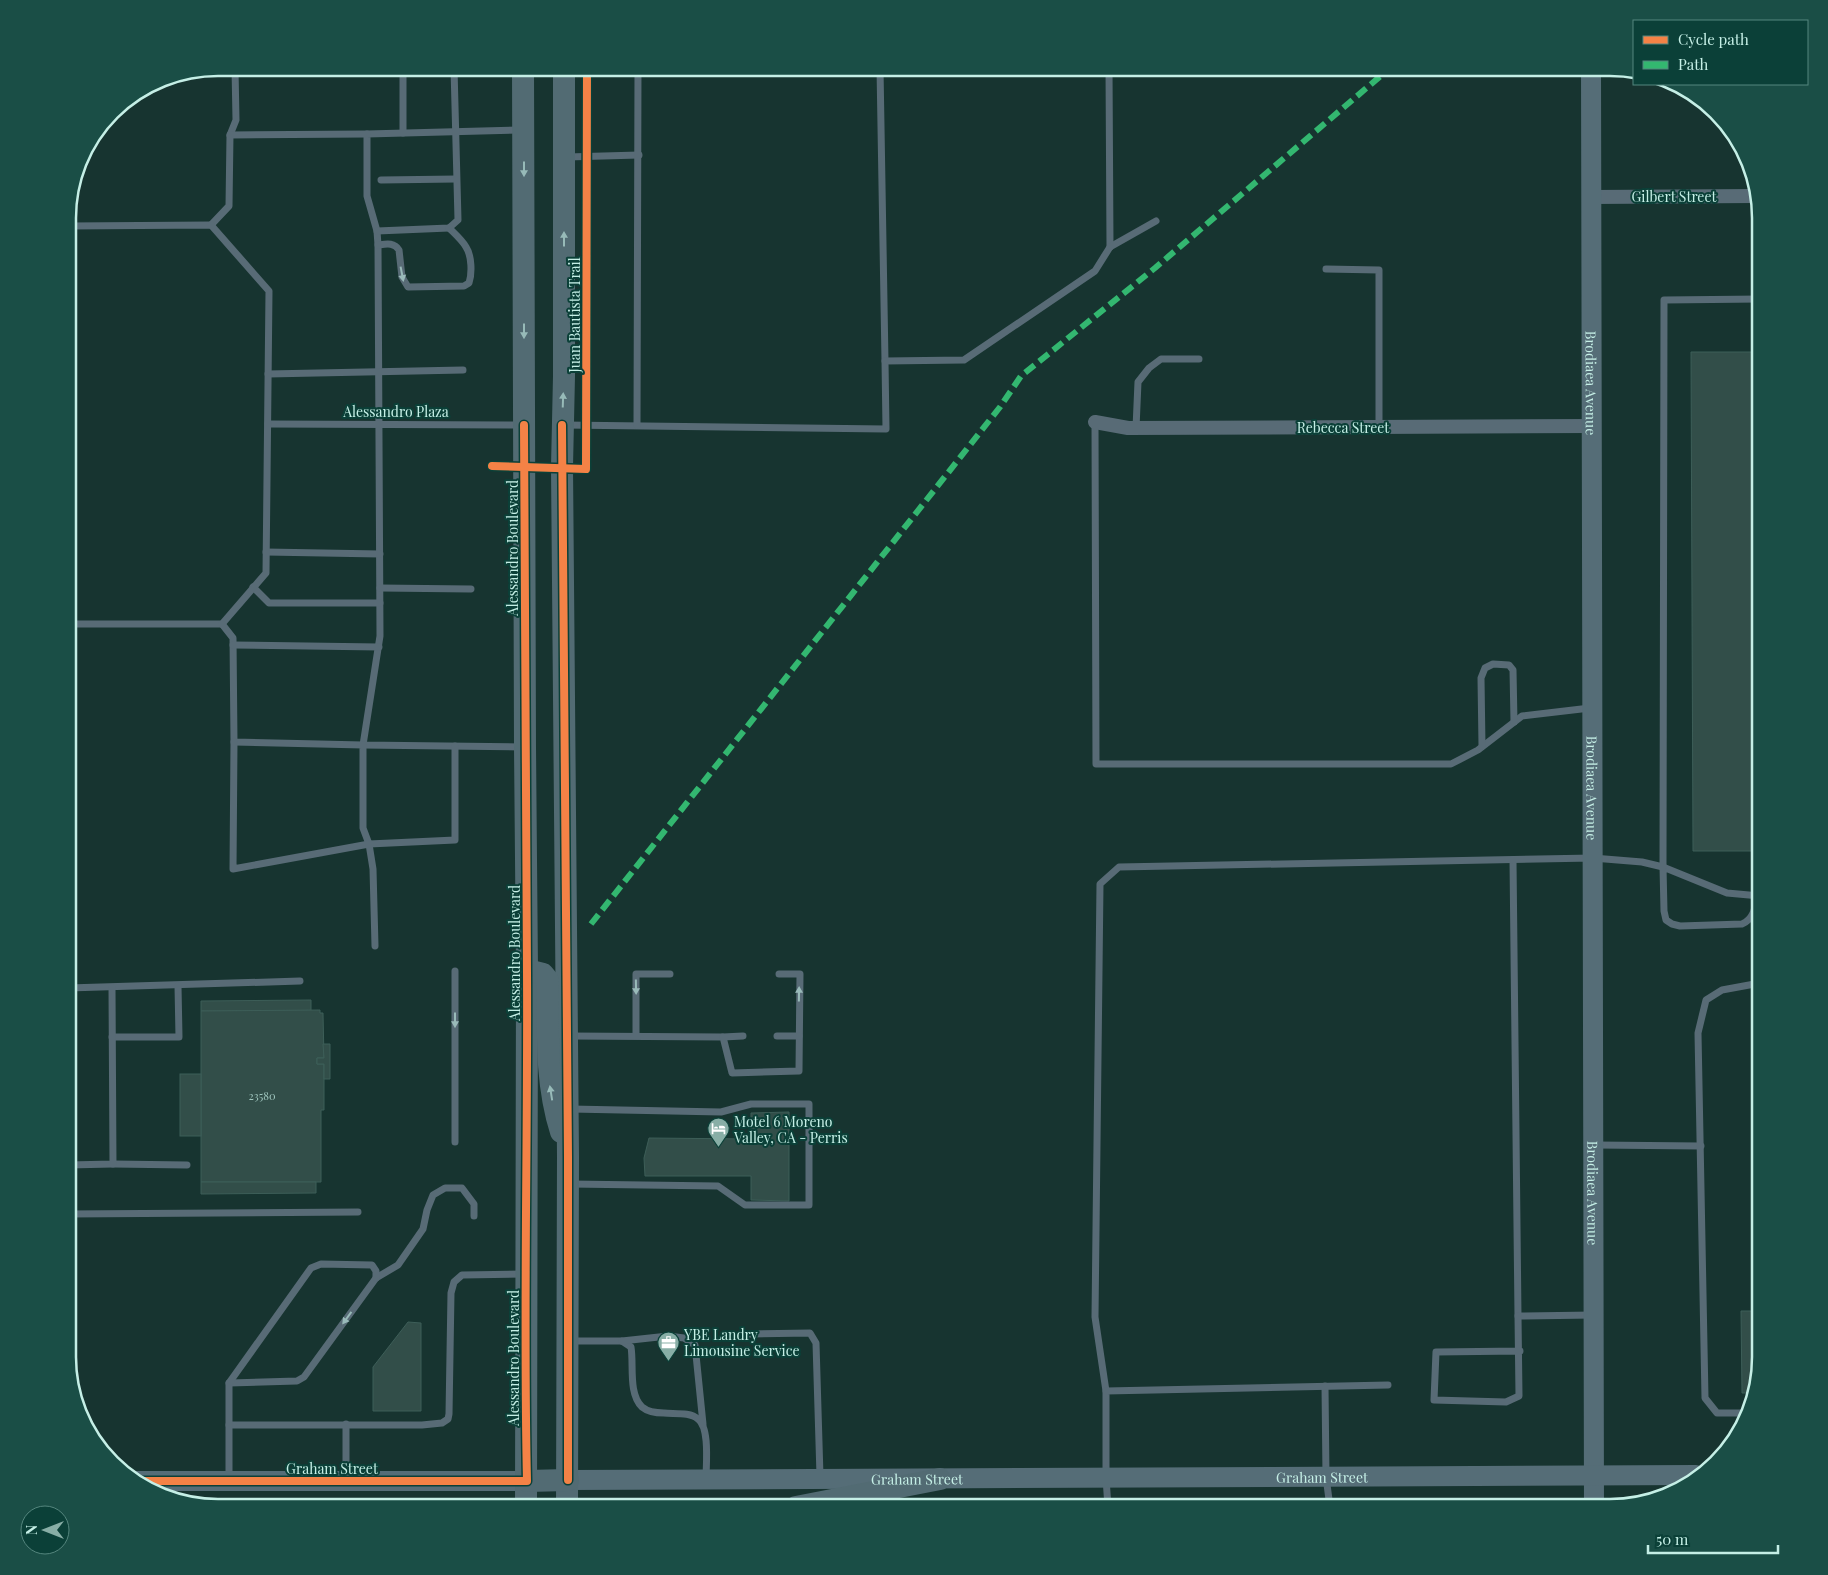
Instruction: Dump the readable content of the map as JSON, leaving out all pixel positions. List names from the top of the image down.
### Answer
{
  "streets": {
    "main road": ["Alessandro Boulevard", "Graham Street"],
    "street": ["Gilbert Street", "Brodiaea Avenue", "Rebecca Street"],
    "lane": ["Alessandro Plaza"],
    "cycle path": ["Juan Bautista Trail"]
  },
  "crossings": [
    ["Gilbert Street", "Brodiaea Avenue"],
    ["Brodiaea Avenue", "Rebecca Street"],
    ["Brodiaea Avenue", "Graham Street"],
    ["Alessandro Plaza", "Alessandro Boulevard"],
    ["Alessandro Boulevard", "Graham Street"]
  ],
  "places": {
    "hotel": ["Motel 6 Moreno Valley, CA - Perris"],
    "office": ["YBE Landry Limousine Service"]
  },
  "house_numbers": ["23580"],
  "legend": ["Cycle path", "Path"],
  "scale_bar": "50 m",
  "north": "left"
}
